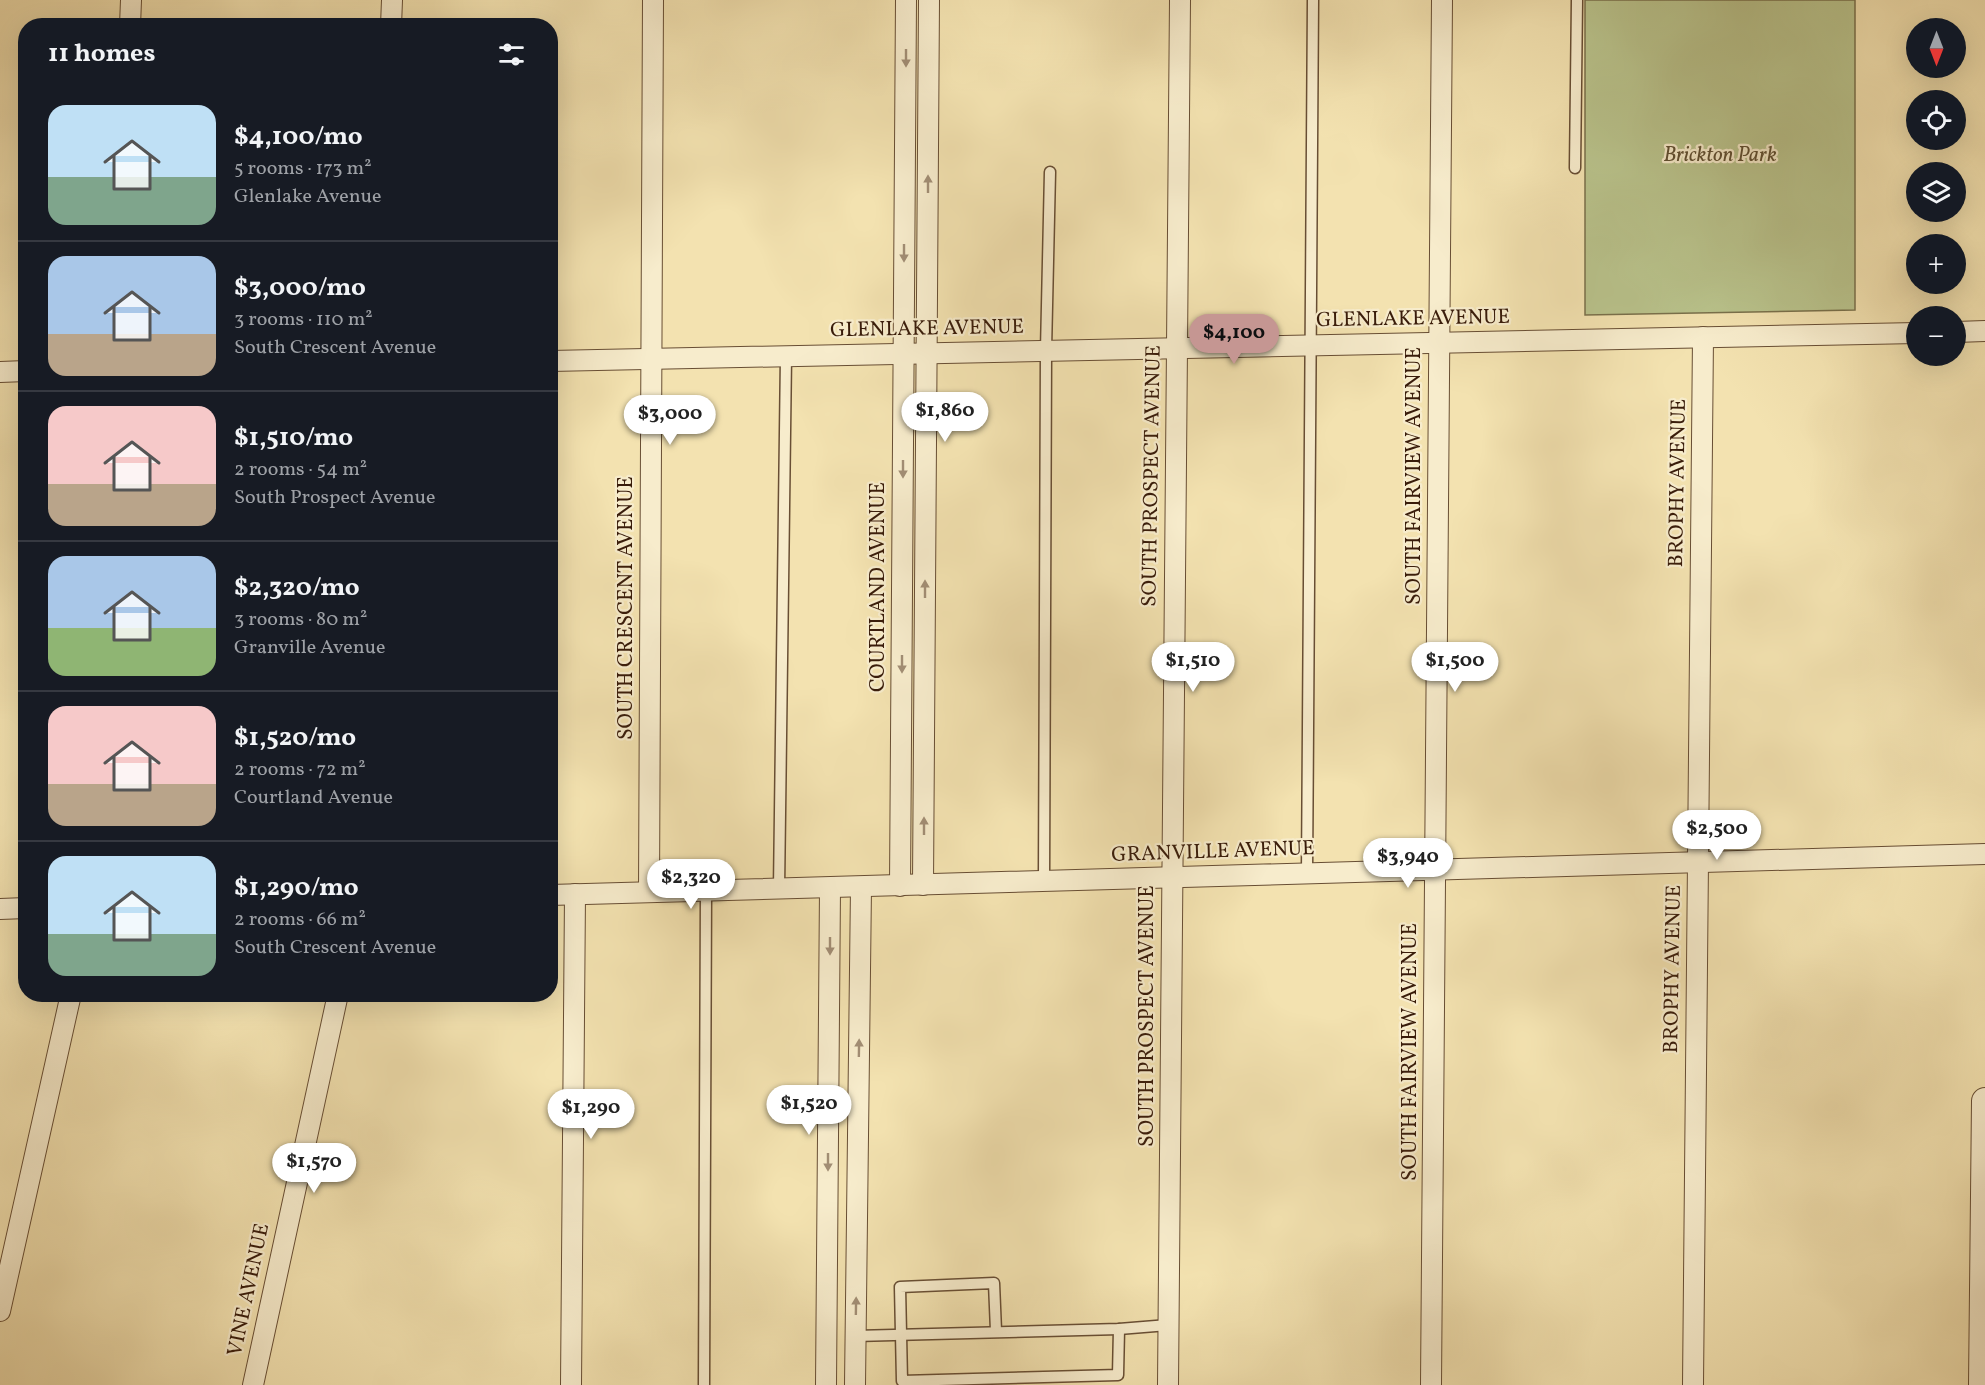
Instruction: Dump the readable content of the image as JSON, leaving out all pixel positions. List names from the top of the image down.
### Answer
{
  "streets": {
    "street": [
      "GLENLAKE AVENUE",
      "SOUTH PROSPECT AVENUE",
      "SOUTH FAIRVIEW AVENUE",
      "BROPHY AVENUE",
      "COURTLAND AVENUE",
      "SOUTH CRESCENT AVENUE",
      "GRANVILLE AVENUE",
      "VINE AVENUE"
    ]
  },
  "crossings": [
    ["GLENLAKE AVENUE", "SOUTH PROSPECT AVENUE"],
    ["GLENLAKE AVENUE", "SOUTH FAIRVIEW AVENUE"],
    ["GLENLAKE AVENUE", "BROPHY AVENUE"],
    ["GLENLAKE AVENUE", "COURTLAND AVENUE"],
    ["GLENLAKE AVENUE", "SOUTH CRESCENT AVENUE"],
    ["SOUTH PROSPECT AVENUE", "GRANVILLE AVENUE"],
    ["SOUTH FAIRVIEW AVENUE", "GRANVILLE AVENUE"],
    ["BROPHY AVENUE", "GRANVILLE AVENUE"],
    ["COURTLAND AVENUE", "GRANVILLE AVENUE"],
    ["SOUTH CRESCENT AVENUE", "GRANVILLE AVENUE"]
  ],
  "parks": ["Brickton Park"],
  "north": "bottom",
  "page": {
    "map_buttons": ["+", "−"],
    "heading": "11 homes",
    "list": [
      {
        "name": "$4,100/mo",
        "note": "5 rooms · 173 m² · Glenlake Avenue"
      },
      {
        "name": "$3,000/mo",
        "note": "3 rooms · 110 m² · South Crescent Avenue"
      },
      {
        "name": "$1,510/mo",
        "note": "2 rooms · 54 m² · South Prospect Avenue"
      },
      {
        "name": "$2,320/mo",
        "note": "3 rooms · 80 m² · Granville Avenue"
      },
      {
        "name": "$1,520/mo",
        "note": "2 rooms · 72 m² · Courtland Avenue"
      },
      {
        "name": "$1,290/mo",
        "note": "2 rooms · 66 m² · South Crescent Avenue"
      }
    ],
    "price": [
      "$4,100",
      "$1,860",
      "$3,000",
      "$1,510",
      "$1,500",
      "$2,500",
      "$3,940",
      "$2,320",
      "$1,520",
      "$1,290",
      "$1,570"
    ]
  }
}
